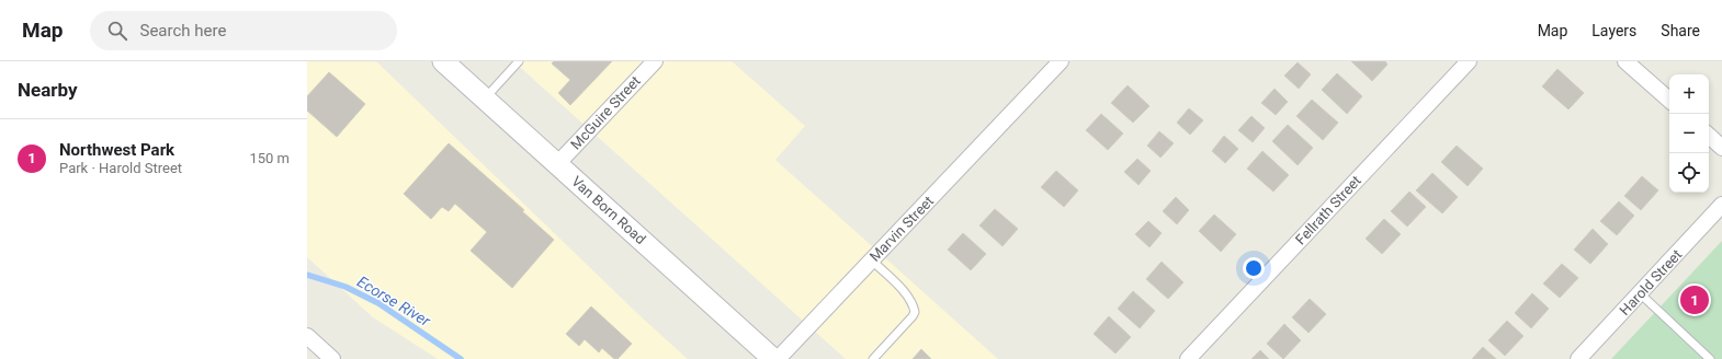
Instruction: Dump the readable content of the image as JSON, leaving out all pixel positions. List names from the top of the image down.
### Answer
{
  "streets": {
    "main road": ["Van Born Road"],
    "street": [
      "McGuire Street",
      "Fellrath Street",
      "Marvin Street",
      "Harold Street"
    ]
  },
  "crossings": [
    ["McGuire Street", "Van Born Road"]
  ],
  "water": ["Ecorse River"],
  "page": {
    "header": "Map",
    "search": "Search here",
    "nav": ["Map", "Layers", "Share"],
    "heading": "Nearby",
    "map_buttons": ["+", "−"],
    "list": [
      {
        "mark": "1",
        "name": "Northwest Park",
        "note": "Park · Harold Street",
        "value": "150 m"
      }
    ],
    "pins": "1"
  }
}
